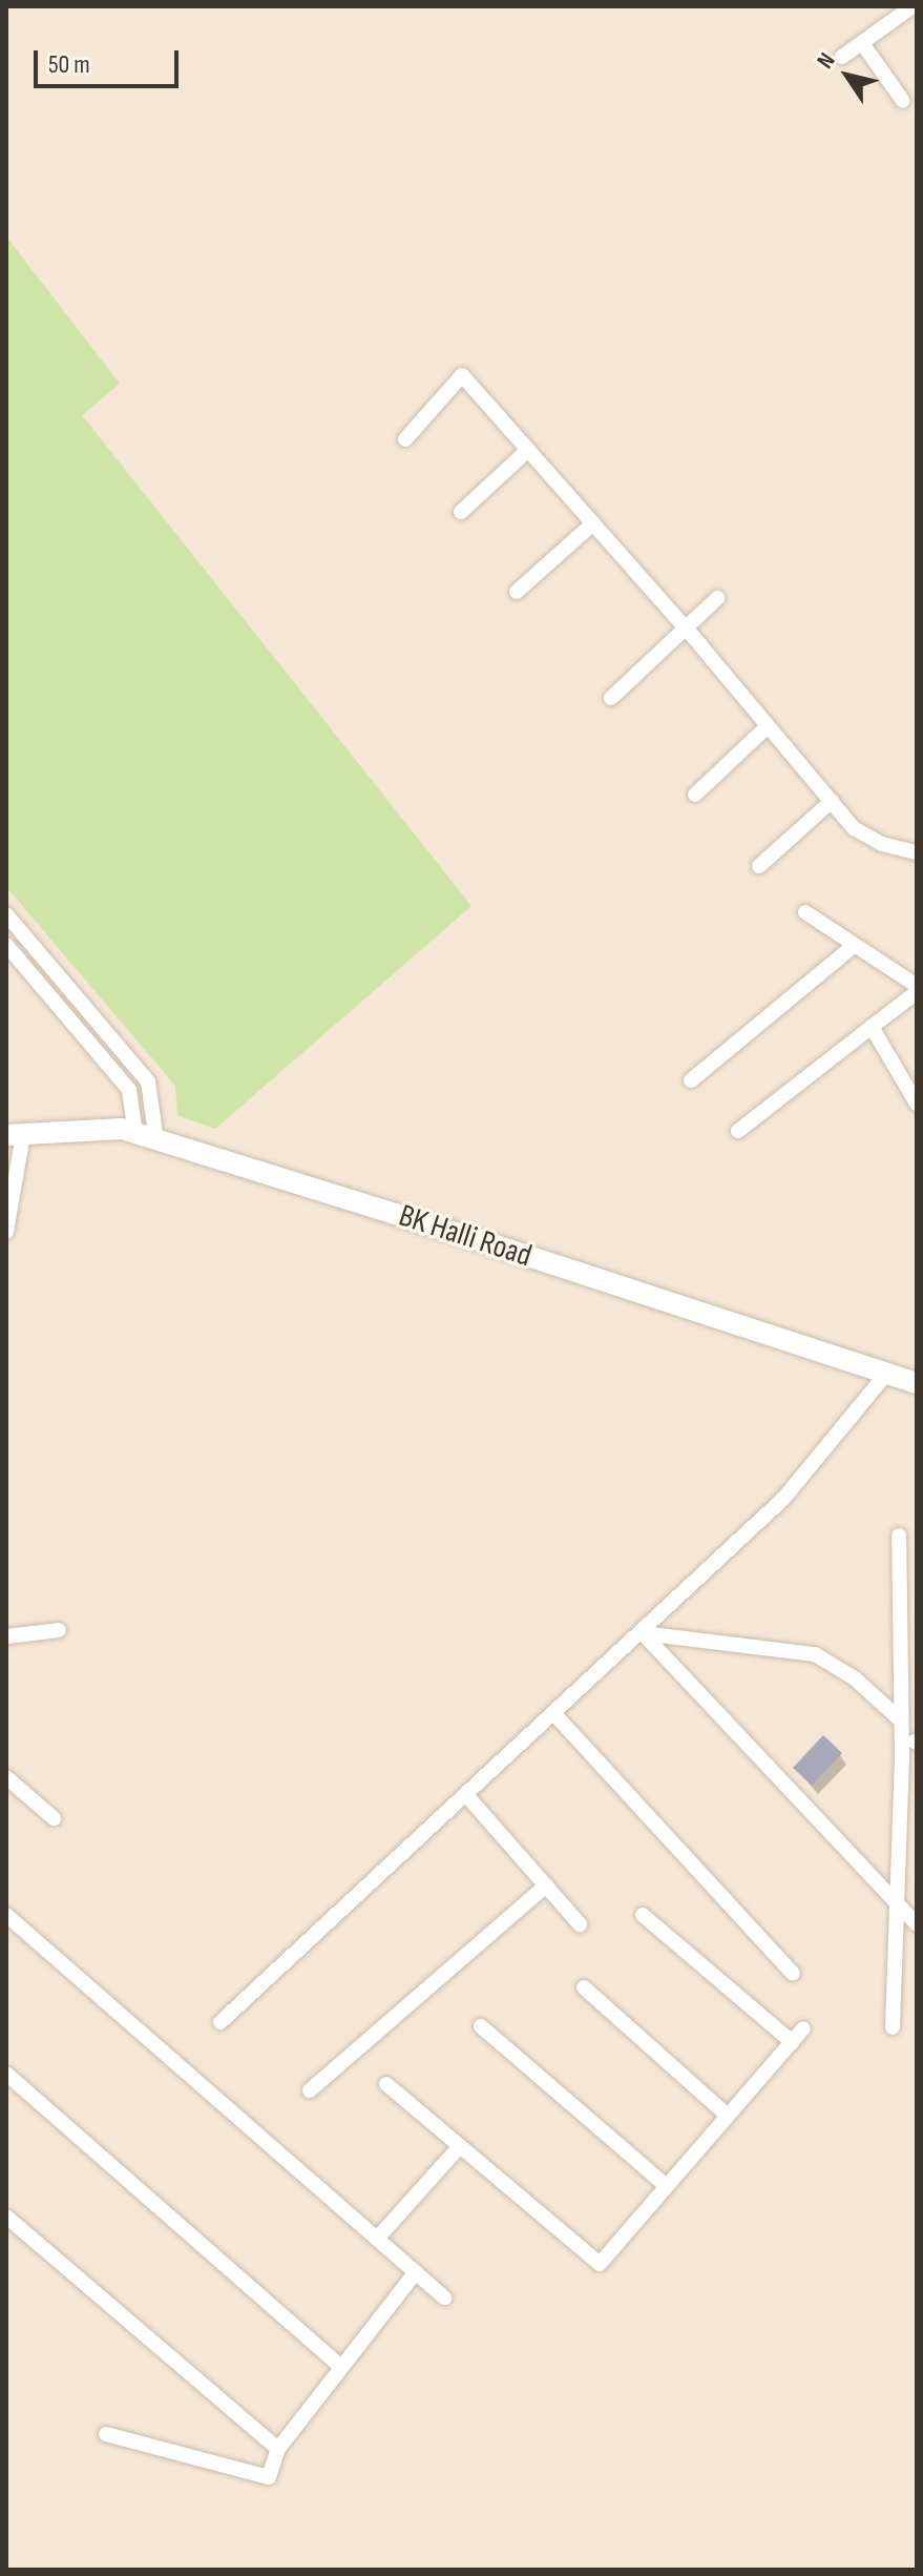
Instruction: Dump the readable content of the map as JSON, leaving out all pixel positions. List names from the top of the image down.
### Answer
{
  "streets": {
    "main road": ["BK Halli Road"]
  },
  "scale_bar": "50 m",
  "north": "top left"
}
